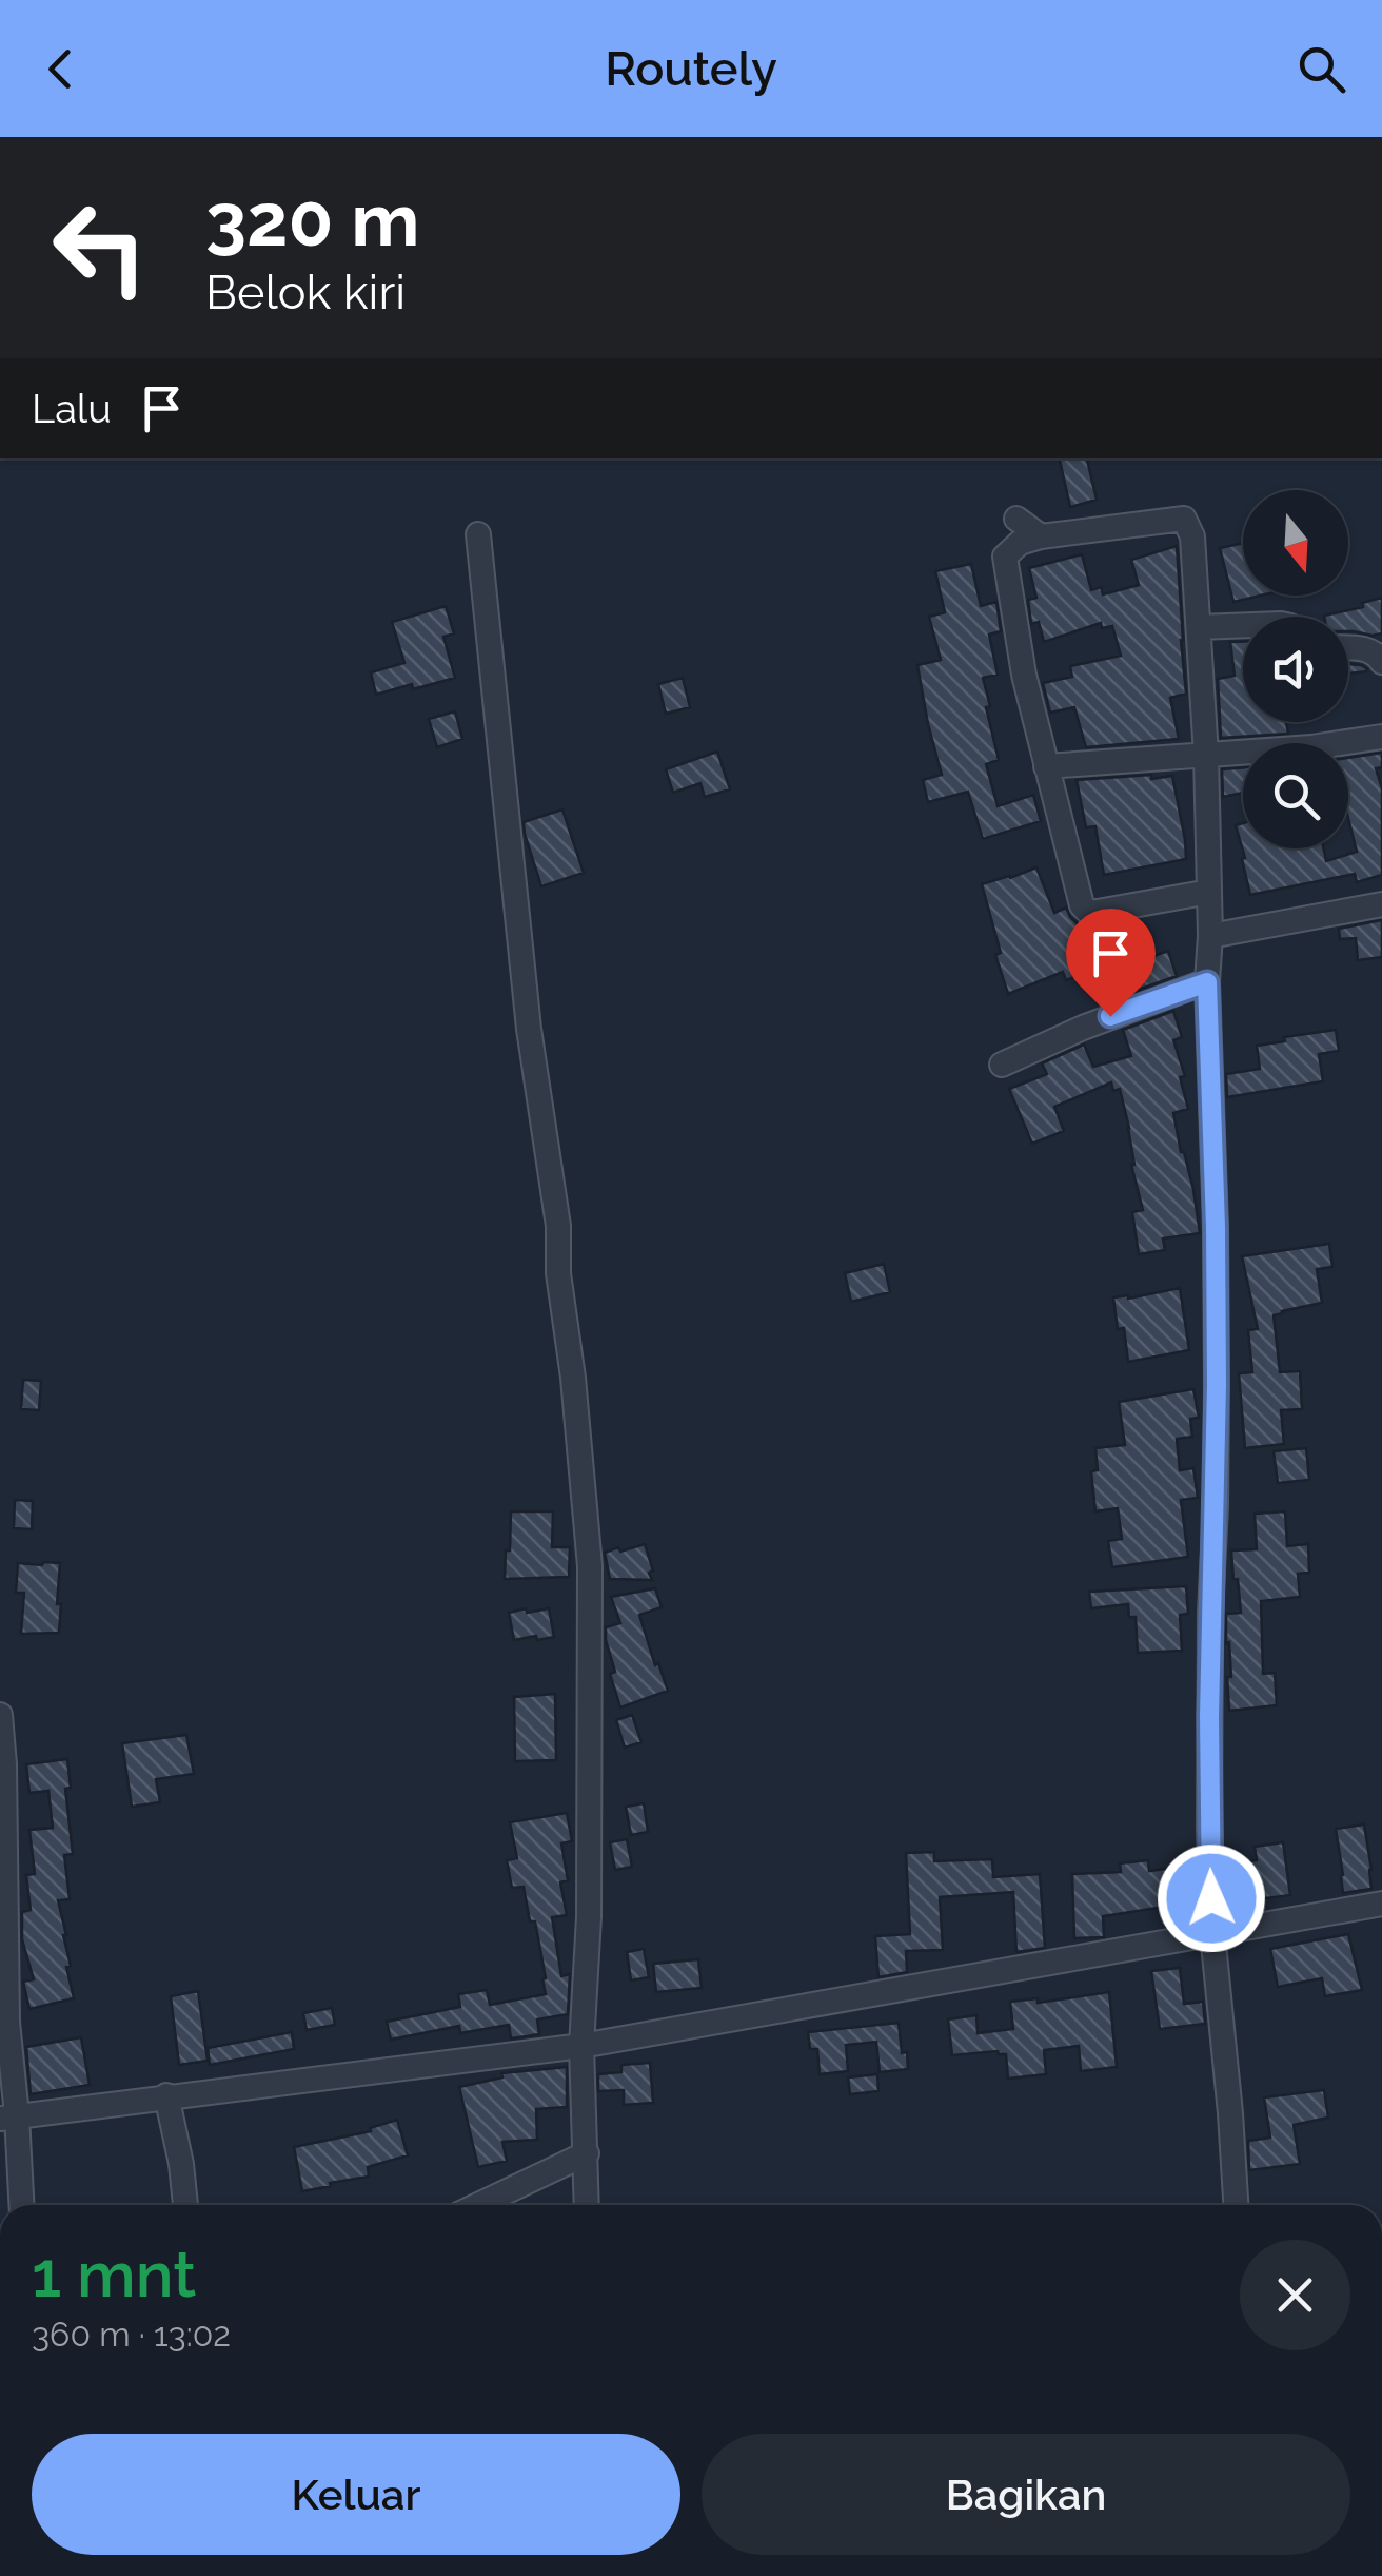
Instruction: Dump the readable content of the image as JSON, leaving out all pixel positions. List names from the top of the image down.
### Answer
{
  "north": "bottom",
  "page": {
    "header": "Routely",
    "turn": ["320 m", "Belok kiri"],
    "then": "Lalu",
    "heading": ["1 mnt", "360 m · 13:02"],
    "buttons": ["Keluar", "Bagikan"]
  }
}
